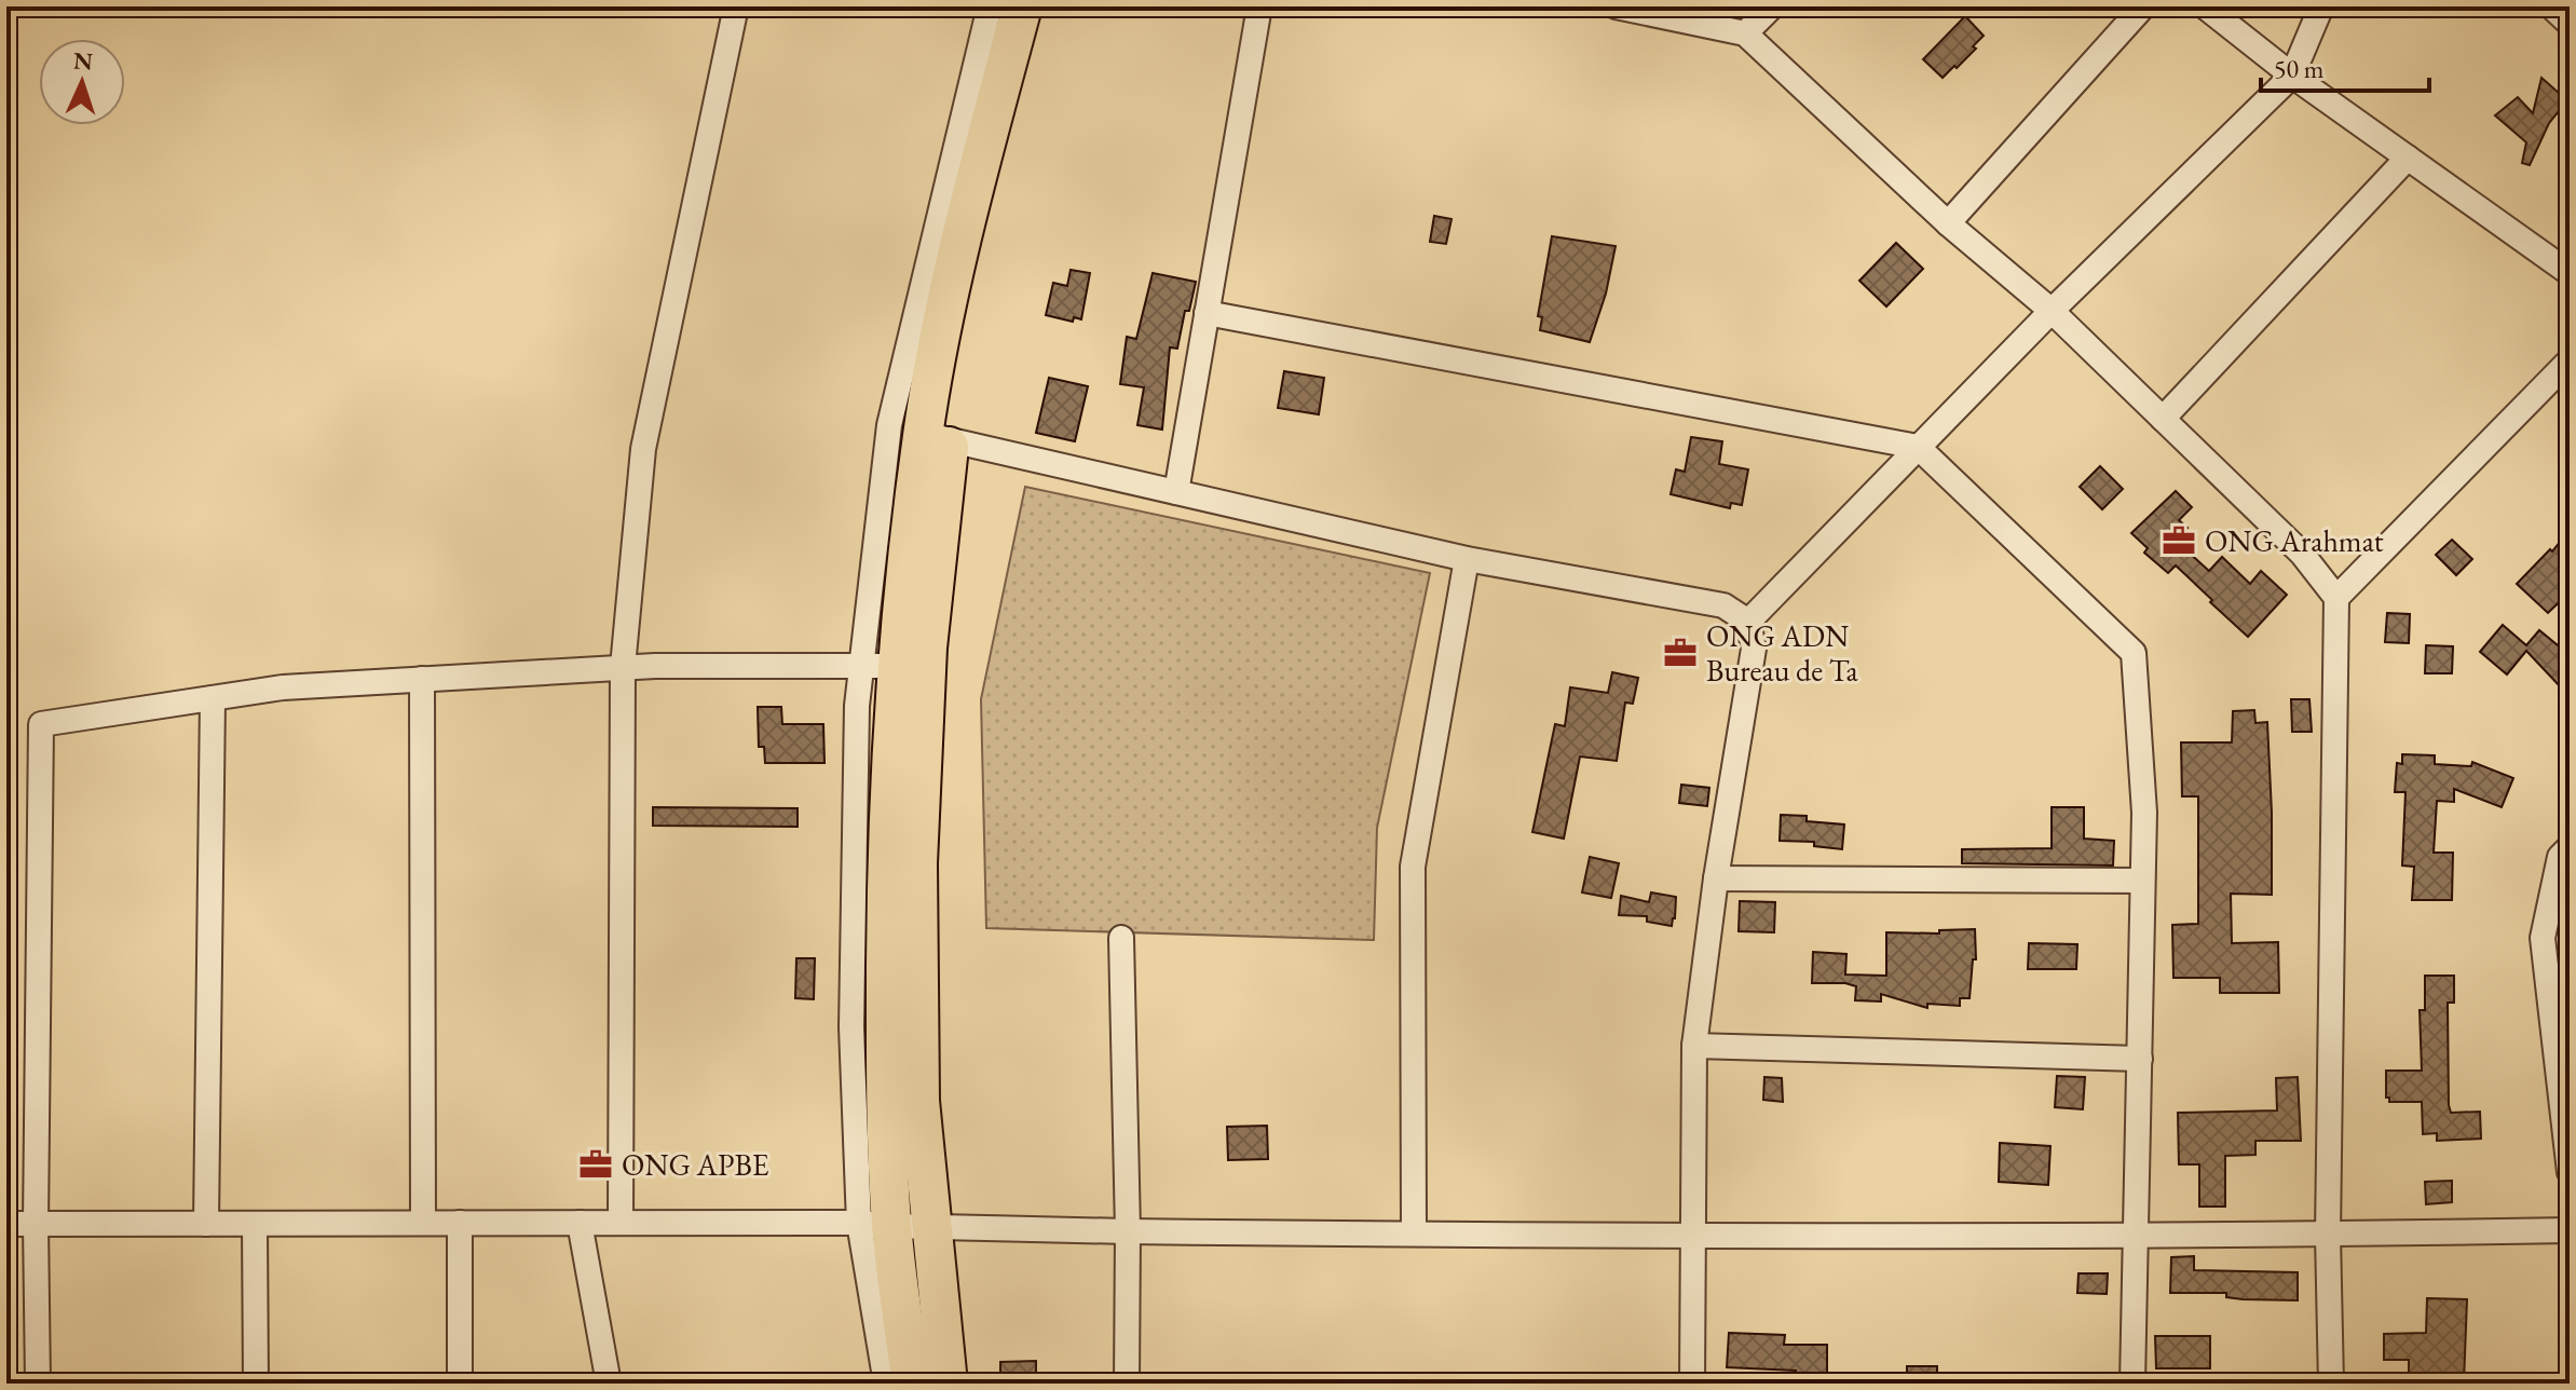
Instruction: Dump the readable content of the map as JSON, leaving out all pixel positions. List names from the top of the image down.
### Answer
{
  "places": {
    "office": ["ONG Arahmat", "ONG ADN Bureau de Ta", "ONG APBE"]
  },
  "scale_bar": "50 m",
  "north": "top"
}
